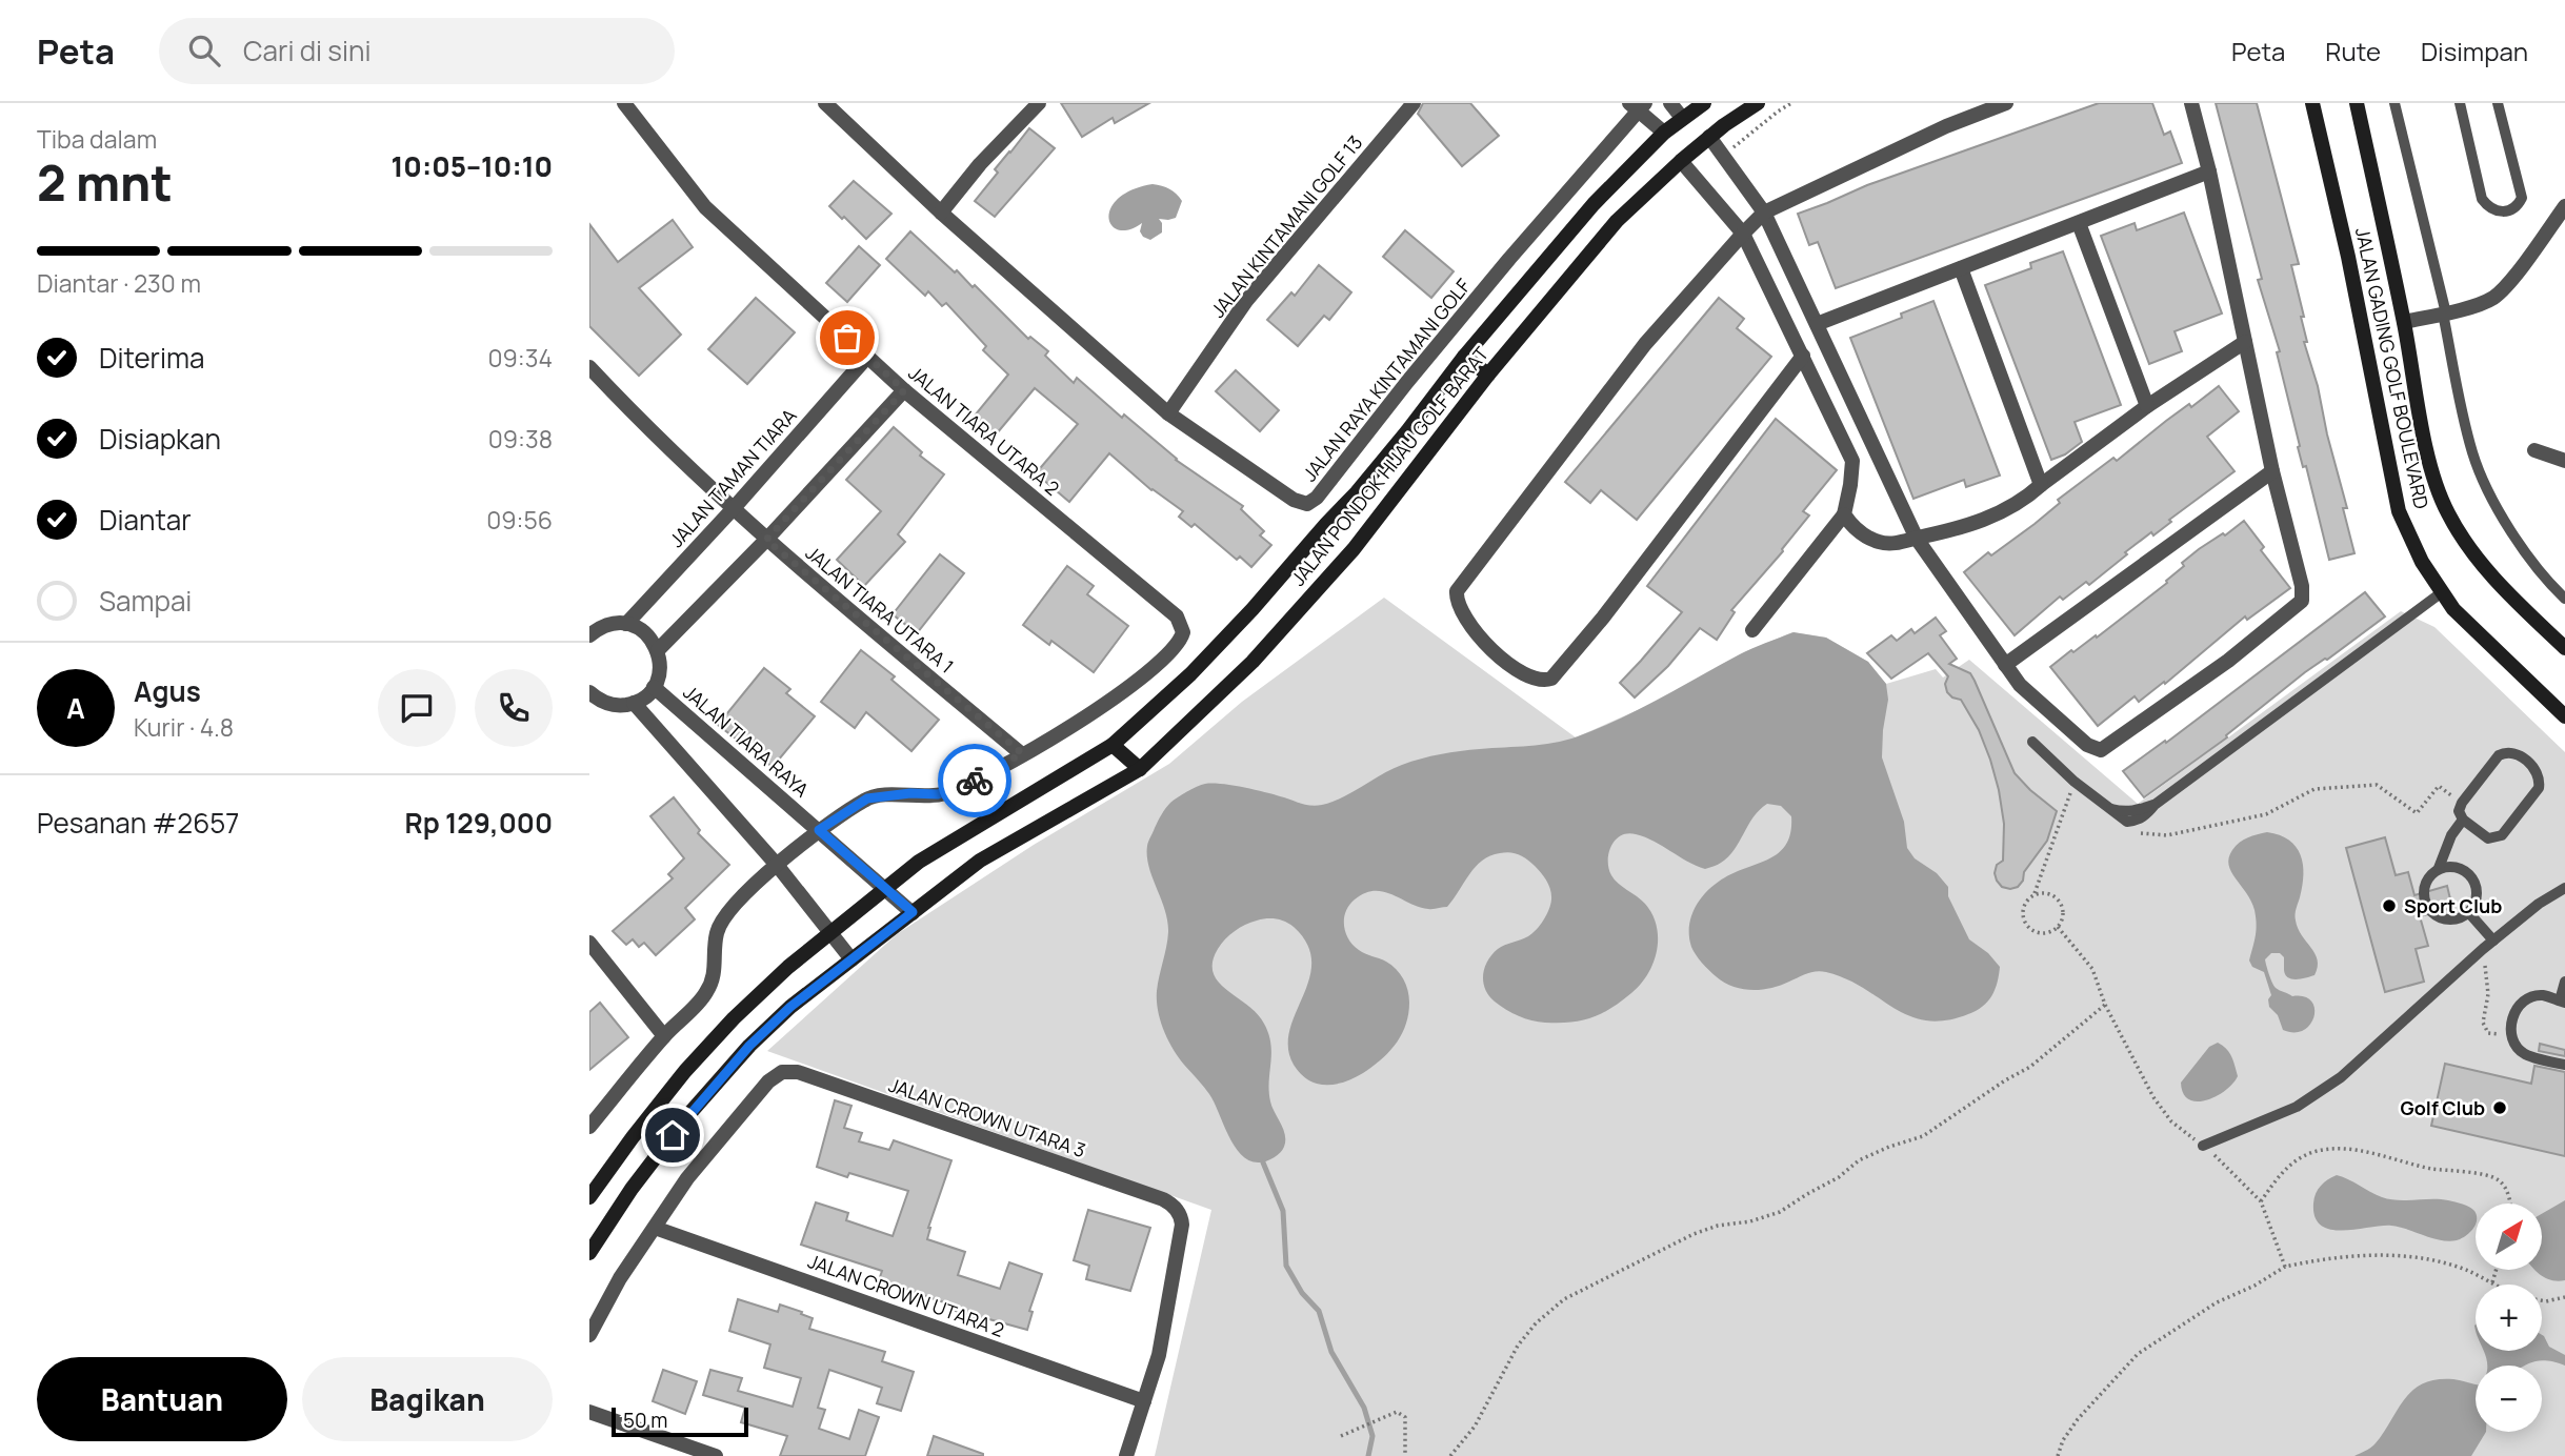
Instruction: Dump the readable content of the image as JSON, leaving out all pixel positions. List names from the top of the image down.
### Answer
{
  "streets": {
    "street": [
      "JALAN KINTAMANI GOLF 13",
      "JALAN GADING GOLF BOULEVARD",
      "JALAN RAYA KINTAMANI GOLF",
      "JALAN TIARA UTARA 2",
      "JALAN PONDOK HIJAU GOLF BARAT",
      "JALAN TAMAN TIARA",
      "JALAN TIARA UTARA 1",
      "JALAN TIARA RAYA",
      "JALAN CROWN UTARA 3",
      "JALAN CROWN UTARA 2"
    ]
  },
  "crossings": [
    ["JALAN KINTAMANI GOLF 13", "JALAN RAYA KINTAMANI GOLF"],
    ["JALAN TIARA UTARA 2", "JALAN TAMAN TIARA"],
    ["JALAN TIARA UTARA 2", "JALAN TIARA UTARA 1"],
    ["JALAN PONDOK HIJAU GOLF BARAT", "JALAN TIARA RAYA"],
    ["JALAN TAMAN TIARA", "JALAN TIARA UTARA 1"],
    ["JALAN CROWN UTARA 3", "JALAN CROWN UTARA 2"]
  ],
  "places": ["Sport Club", "Golf Club"],
  "scale_bar": "50 m",
  "north": "top right",
  "page": {
    "header": "Peta",
    "search": "Cari di sini",
    "nav": ["Peta", "Rute", "Disimpan"],
    "heading": ["2 mnt", "Tiba dalam", "10:05–10:10"],
    "panel": [
      "Agus",
      "Kurir · 4.8",
      "Pesanan #2657",
      "Rp 129,000"
    ],
    "bar": "Diantar · 230 m",
    "list": [
      ["Diterima", "09:34"],
      ["Disiapkan", "09:38"],
      ["Diantar", "09:56"],
      "Sampai"
    ],
    "round": "A",
    "map_buttons": ["+", "−"],
    "buttons": ["Bantuan", "Bagikan"],
    "scale": "50 m"
  }
}
